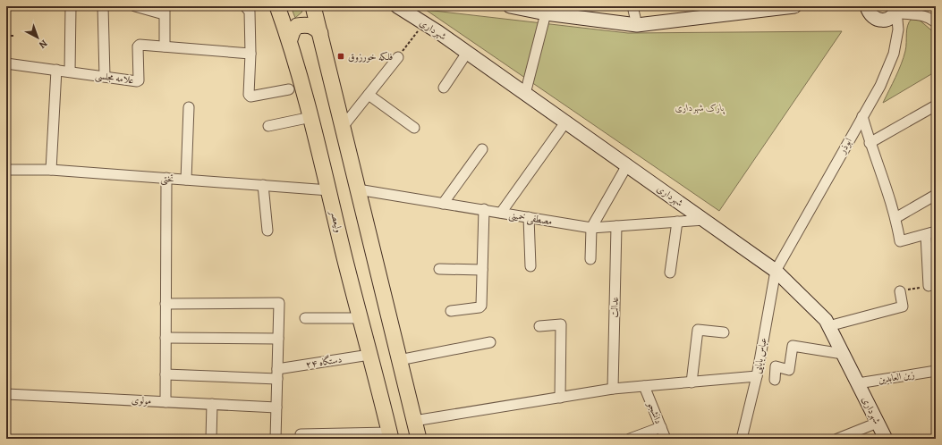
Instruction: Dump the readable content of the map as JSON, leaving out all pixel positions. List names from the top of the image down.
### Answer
{
  "streets": {
    "main road": ["شهرداری", "ولیعصر"],
    "street": [
      "علامه مجلسی",
      "ابوذر",
      "تختی",
      "مصطفی خمینی",
      "عدالت",
      "عباس بابایی",
      "۲۴ دستگاه",
      "زین العابدین",
      "مولوی",
      "دانشجو"
    ]
  },
  "crossings": [
    ["شهرداری", "ابوذر"],
    ["شهرداری", "مصطفی خمینی"],
    ["شهرداری", "عباس بابایی"],
    ["شهرداری", "زین العابدین"],
    ["ابوذر", "عباس بابایی"],
    ["تختی", "ولیعصر"],
    ["مصطفی خمینی", "عدالت"],
    ["ولیعصر", "۲۴ دستگاه"]
  ],
  "parks": ["پارک شهرداری"],
  "places": {
    "transit": ["فلکه خورزوق"]
  },
  "north": "bottom right"
}
